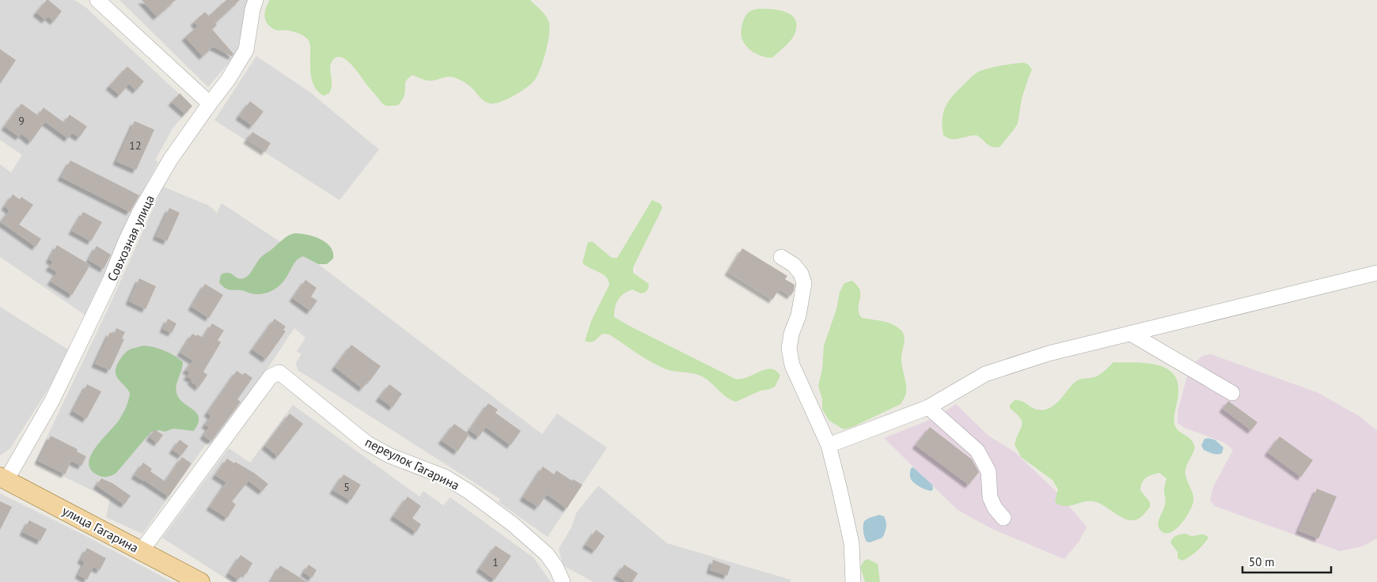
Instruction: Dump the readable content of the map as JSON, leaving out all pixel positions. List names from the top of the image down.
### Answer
{
  "streets": {
    "main road": ["улица Гагарина"],
    "street": ["Совхозная улица", "переулок Гагарина"]
  },
  "crossings": [
    ["Совхозная улица", "улица Гагарина"],
    ["переулок Гагарина", "улица Гагарина"]
  ],
  "house_numbers": [
    "9",
    "12",
    "5",
    "1"
  ],
  "scale_bar": "50 m"
}
